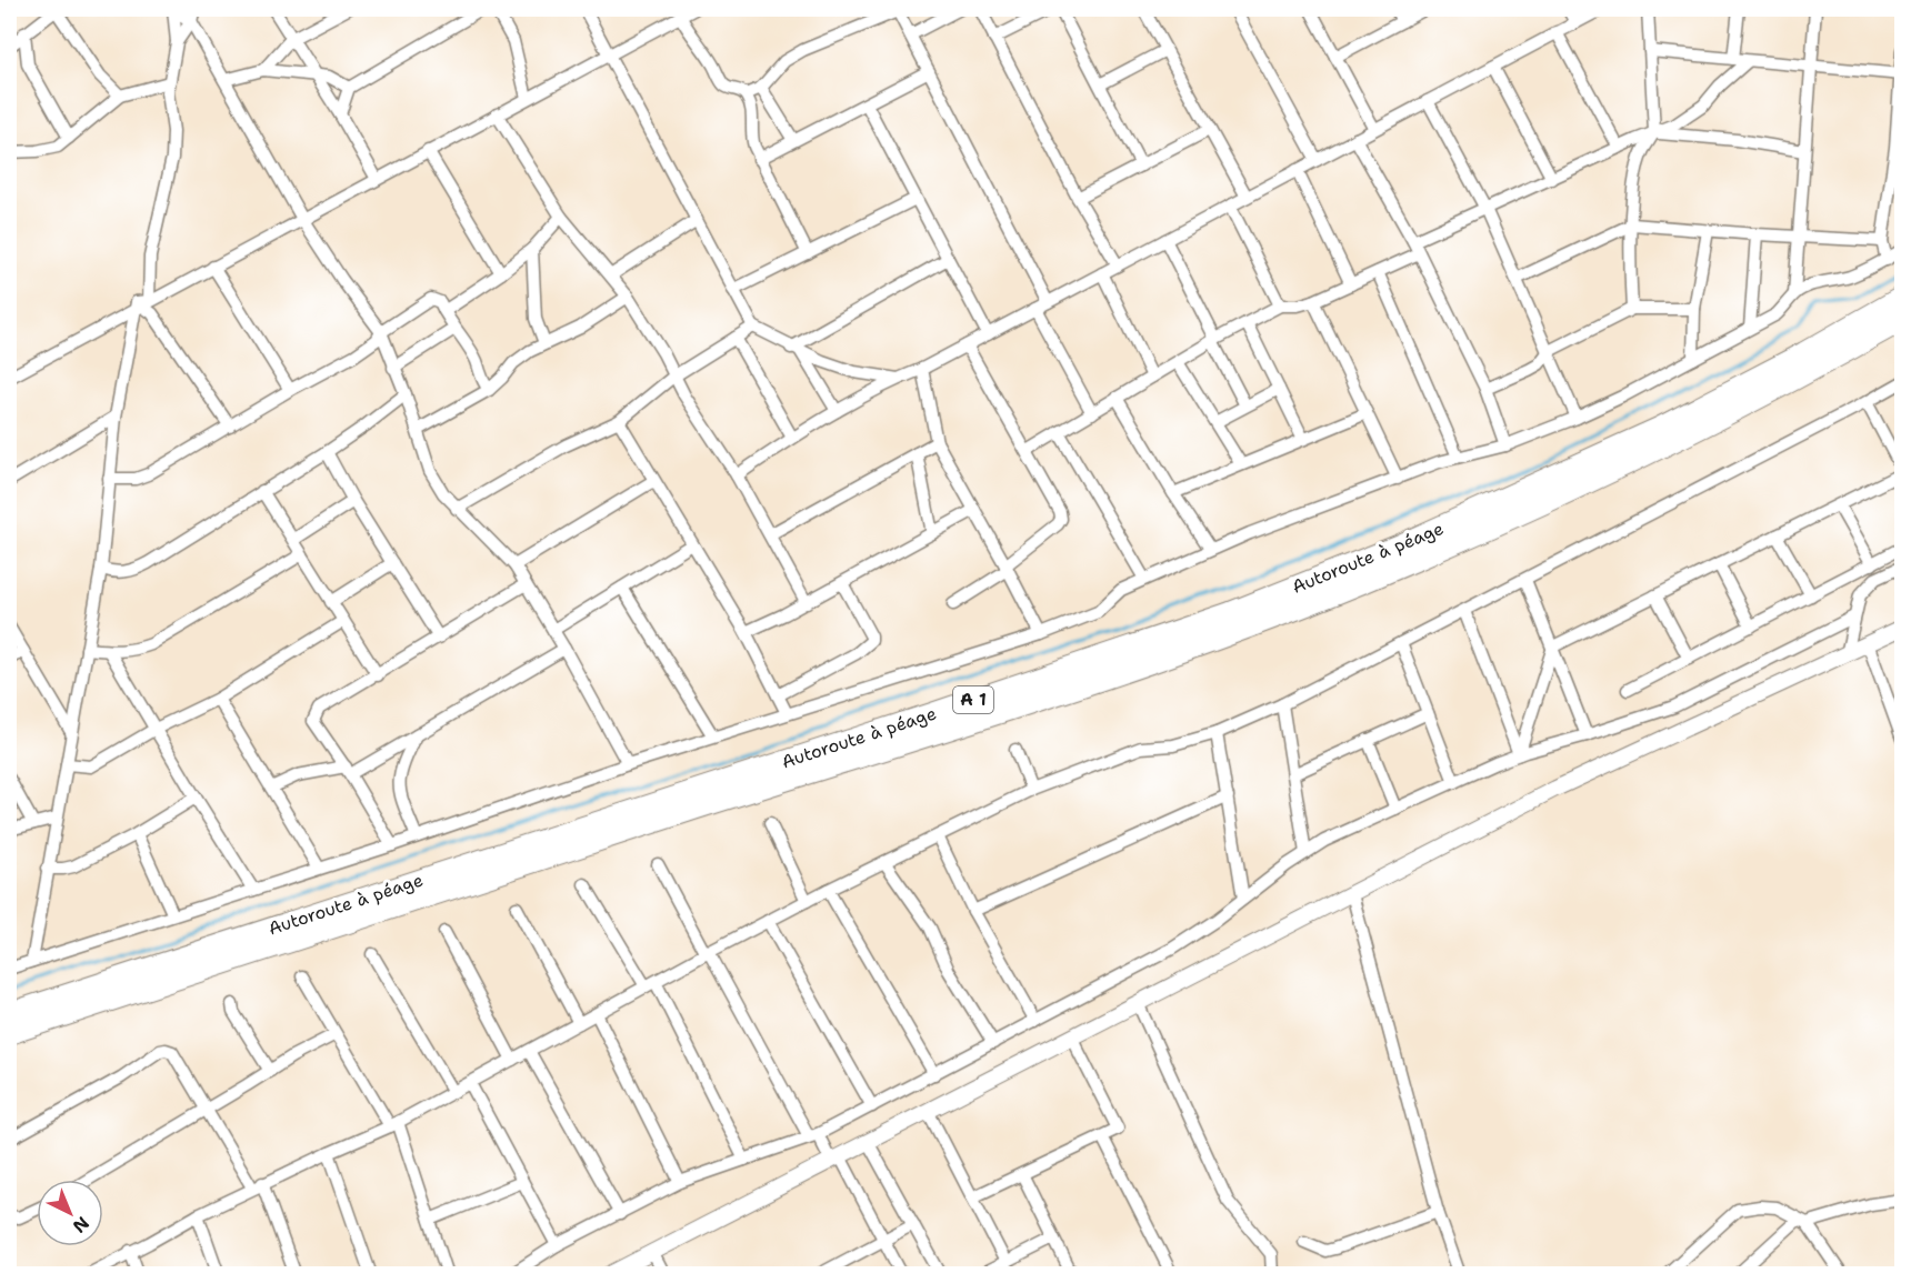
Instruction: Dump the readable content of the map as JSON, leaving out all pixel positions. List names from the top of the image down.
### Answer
{
  "streets": {
    "highway": ["Autoroute à péage", "A 1"]
  },
  "north": "bottom right"
}
